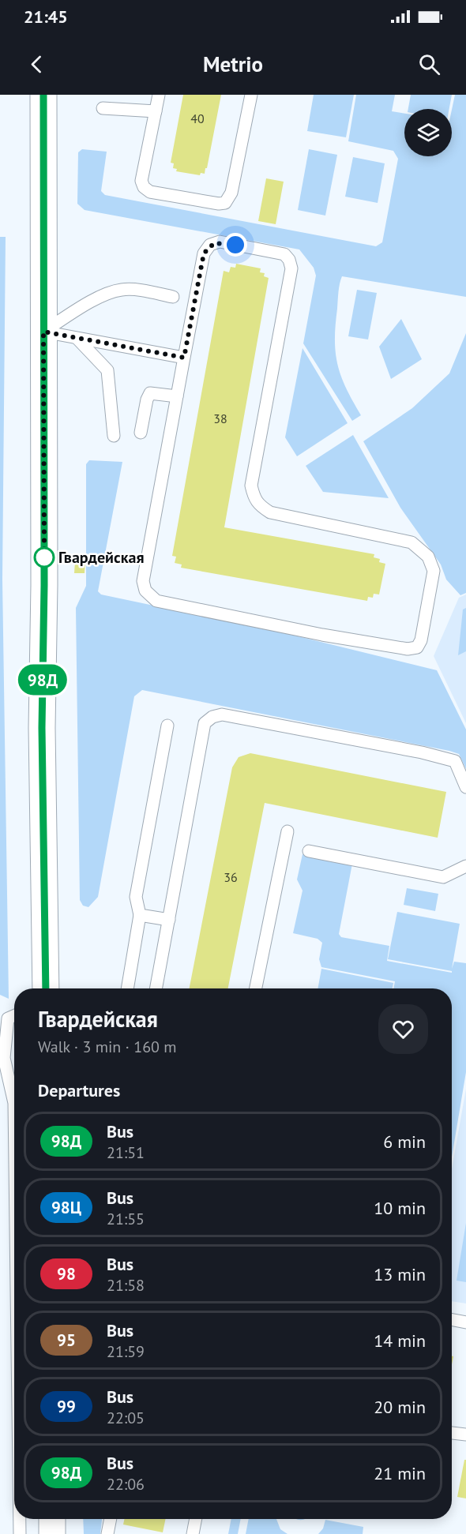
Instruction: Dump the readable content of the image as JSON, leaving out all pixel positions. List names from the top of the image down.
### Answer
{
  "places": ["Гвардейская"],
  "lines": ["bus line 98Д"],
  "house_numbers": ["40", "38", "36"],
  "page": {
    "status": "21:45",
    "header": "Metrio",
    "on_map": "98Д",
    "heading": [
      ["Гвардейская", "Walk · 3 min · 160 m"],
      "Departures"
    ],
    "list": [
      {
        "mark": "98Д",
        "name": "Bus",
        "note": "21:51",
        "value": "6 min"
      },
      {
        "mark": "98Ц",
        "name": "Bus",
        "note": "21:55",
        "value": "10 min"
      },
      {
        "mark": "98",
        "name": "Bus",
        "note": "21:58",
        "value": "13 min"
      },
      {
        "mark": "95",
        "name": "Bus",
        "note": "21:59",
        "value": "14 min"
      },
      {
        "mark": "99",
        "name": "Bus",
        "note": "22:05",
        "value": "20 min"
      },
      {
        "mark": "98Д",
        "name": "Bus",
        "note": "22:06",
        "value": "21 min"
      }
    ]
  }
}
